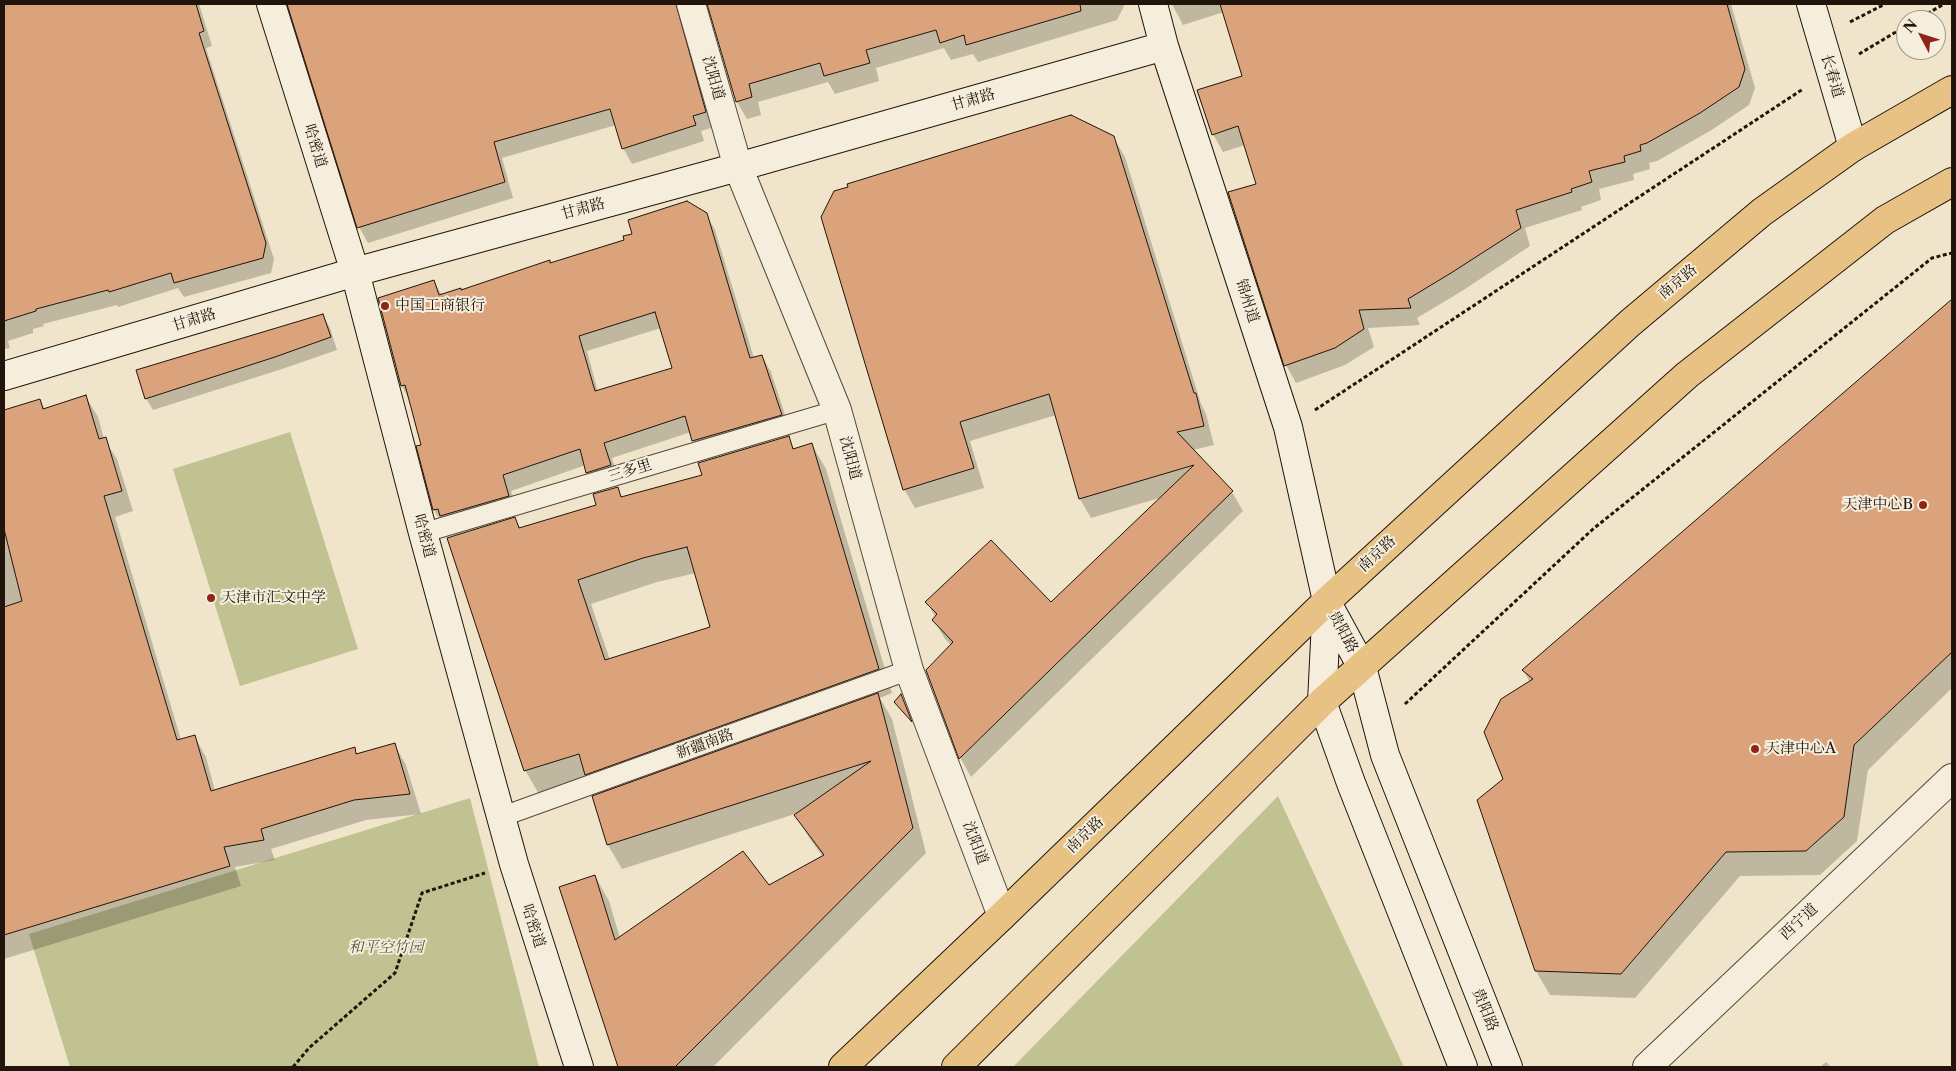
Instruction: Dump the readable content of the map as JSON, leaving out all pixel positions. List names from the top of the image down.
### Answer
{
  "streets": {
    "main road": ["南京路"],
    "street": [
      "长春道",
      "沈阳道",
      "甘肃路",
      "哈密道",
      "锦州道",
      "贵阳路",
      "西宁道"
    ],
    "lane": ["三多里", "新疆南路"]
  },
  "crossings": [
    ["长春道", "南京路"],
    ["沈阳道", "甘肃路"],
    ["沈阳道", "南京路"],
    ["沈阳道", "三多里"],
    ["沈阳道", "新疆南路"],
    ["甘肃路", "哈密道"],
    ["甘肃路", "锦州道"],
    ["哈密道", "三多里"],
    ["哈密道", "新疆南路"],
    ["南京路", "锦州道"],
    ["南京路", "贵阳路"],
    ["锦州道", "贵阳路"]
  ],
  "parks": ["和平空竹园"],
  "places": [
    "中国工商银行",
    "天津中心B",
    "天津市汇文中学",
    "天津中心A"
  ],
  "north": "top left"
}
